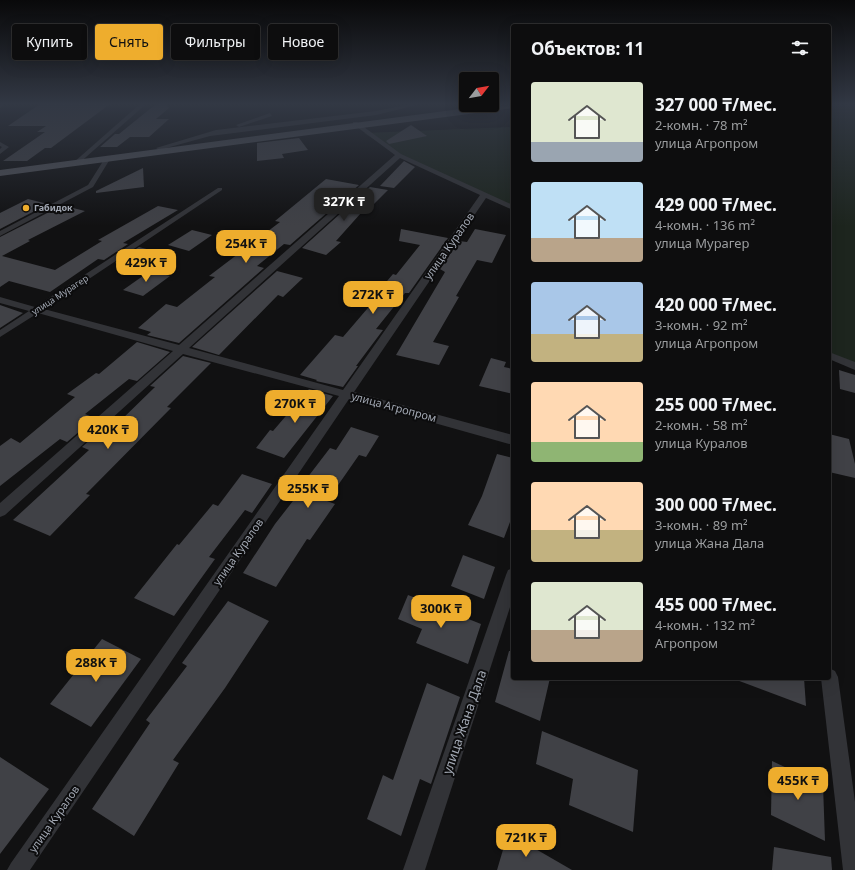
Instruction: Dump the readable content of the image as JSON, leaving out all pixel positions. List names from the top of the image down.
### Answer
{
  "streets": {
    "street": [
      "улица Куралов",
      "улица Мурагер",
      "улица Агропром",
      "улица Жана Дала"
    ]
  },
  "crossings": [
    ["улица Куралов", "улица Агропром"],
    ["улица Мурагер", "улица Агропром"]
  ],
  "places": ["Габидок"],
  "north": "top right",
  "page": {
    "chip": [
      "Купить",
      "Снять",
      "Фильтры",
      "Новое"
    ],
    "heading": "Объектов: 11",
    "list": [
      {
        "name": "327 000 ₸/мес.",
        "note": "2-комн. · 78 m² · улица Агропром"
      },
      {
        "name": "429 000 ₸/мес.",
        "note": "4-комн. · 136 m² · улица Мурагер"
      },
      {
        "name": "420 000 ₸/мес.",
        "note": "3-комн. · 92 m² · улица Агропром"
      },
      {
        "name": "255 000 ₸/мес.",
        "note": "2-комн. · 58 m² · улица Куралов"
      },
      {
        "name": "300 000 ₸/мес.",
        "note": "3-комн. · 89 m² · улица Жана Дала"
      },
      {
        "name": "455 000 ₸/мес.",
        "note": "4-комн. · 132 m² · Агропром"
      }
    ],
    "price": [
      "327K ₸",
      "254K ₸",
      "429K ₸",
      "272K ₸",
      "270K ₸",
      "420K ₸",
      "255K ₸",
      "300K ₸",
      "288K ₸",
      "455K ₸",
      "721K ₸"
    ]
  }
}
